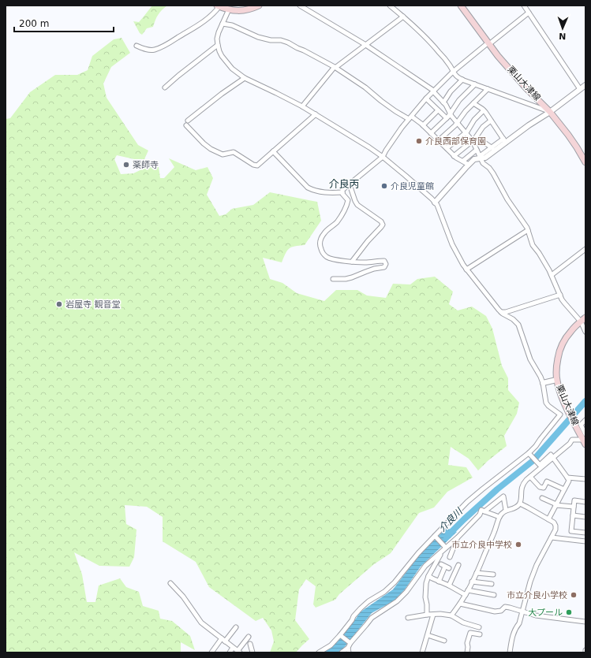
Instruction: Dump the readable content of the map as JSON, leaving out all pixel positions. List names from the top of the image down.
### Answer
{
  "streets": {
    "main road": ["栗山大津線"]
  },
  "districts": ["介良丙"],
  "water": ["介良川"],
  "places": [
    "介良西部保育園",
    "薬師寺",
    "介良児童館",
    "岩屋寺 観音堂",
    "市立介良中学校",
    "市立介良小学校",
    "大プール"
  ],
  "scale_bar": "200 m",
  "north": "bottom"
}
